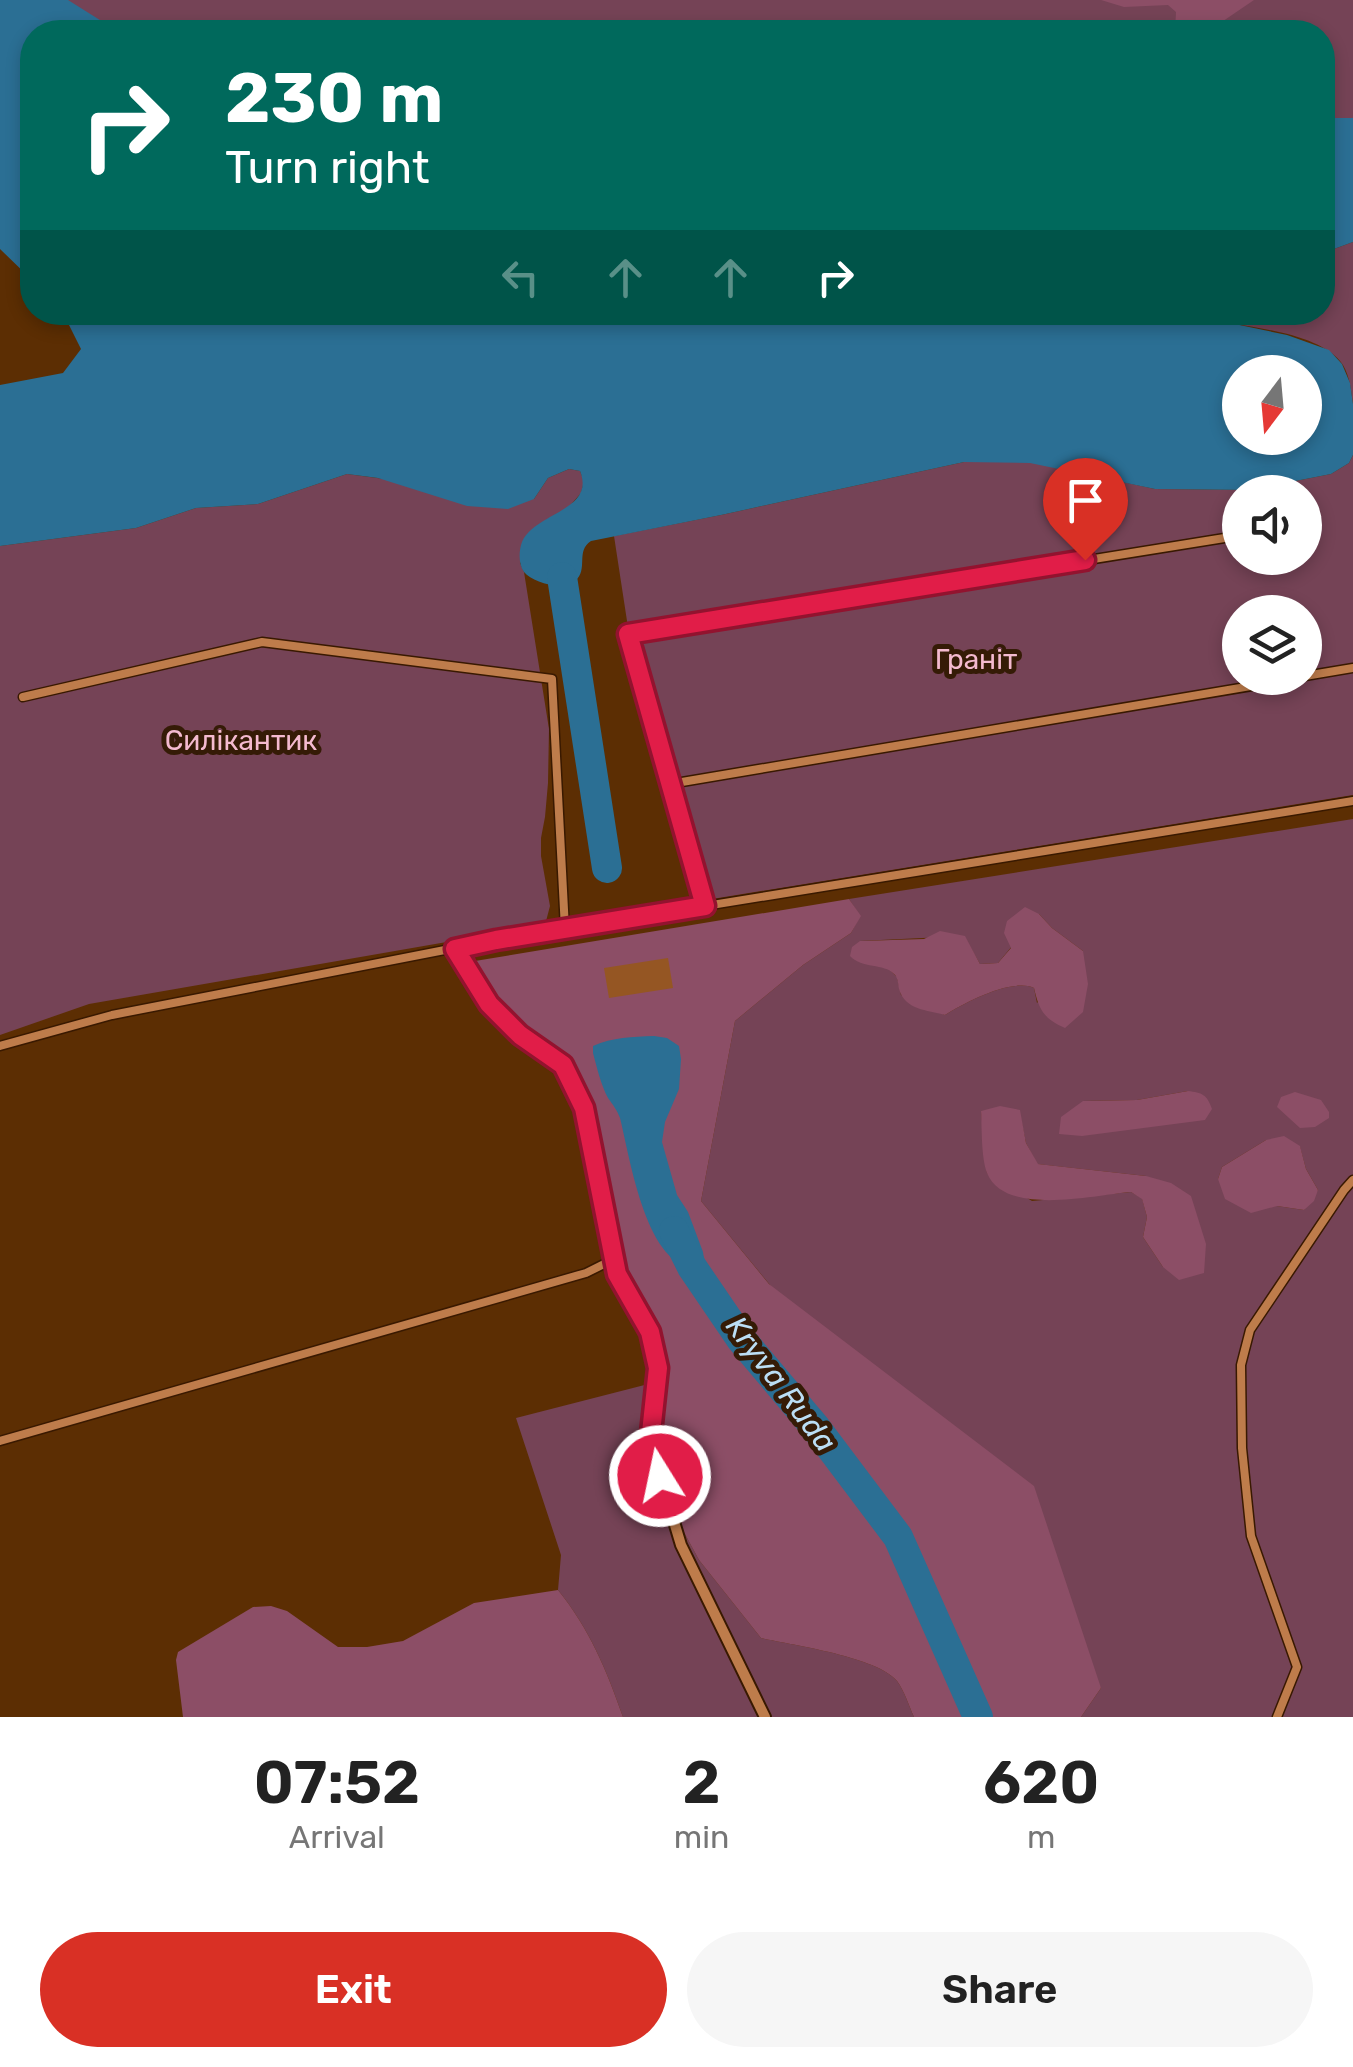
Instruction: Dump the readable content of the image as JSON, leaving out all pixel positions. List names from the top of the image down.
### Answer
{
  "water": ["Kryva Ruda"],
  "parks": ["Граніт", "Силікантик"],
  "north": "bottom",
  "page": {
    "turn": ["230 m", "Turn right"],
    "eta": [
      "07:52",
      "Arrival",
      "2",
      "min",
      "620",
      "m"
    ],
    "buttons": ["Exit", "Share"]
  }
}
